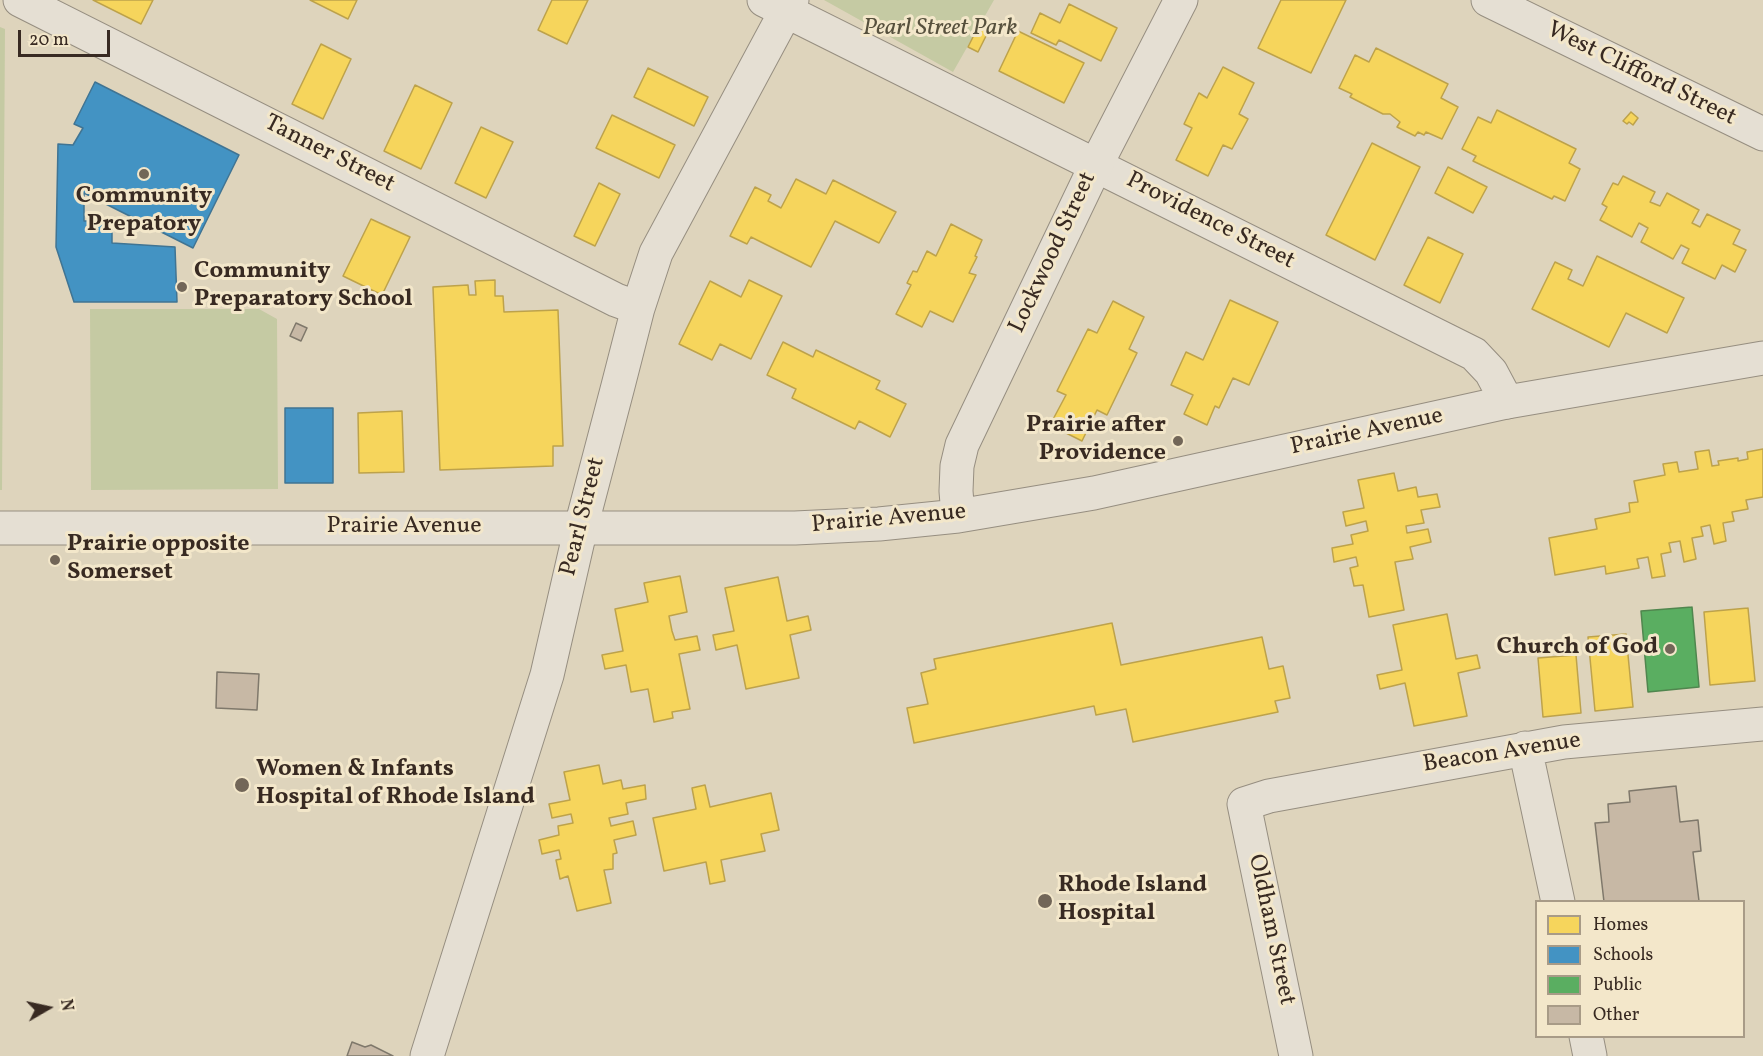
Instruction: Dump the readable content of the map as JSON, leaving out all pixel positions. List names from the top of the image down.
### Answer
{
  "streets": {
    "street": [
      "West Clifford Street",
      "Tanner Street",
      "Providence Street",
      "Lockwood Street",
      "Prairie Avenue",
      "Pearl Street",
      "Beacon Avenue",
      "Oldham Street"
    ]
  },
  "crossings": [
    ["Tanner Street", "Pearl Street"],
    ["Providence Street", "Lockwood Street"],
    ["Providence Street", "Prairie Avenue"],
    ["Providence Street", "Pearl Street"],
    ["Lockwood Street", "Prairie Avenue"],
    ["Prairie Avenue", "Pearl Street"],
    ["Beacon Avenue", "Oldham Street"]
  ],
  "parks": ["Pearl Street Park"],
  "places": [
    "Community Prepatory",
    "Community Preparatory School",
    "Prairie after Providence",
    "Prairie opposite Somerset",
    "Church of God",
    "Women & Infants Hospital of Rhode Island",
    "Rhode Island Hospital"
  ],
  "legend": [
    "Homes",
    "Schools",
    "Public",
    "Other"
  ],
  "scale_bar": "20 m",
  "north": "right"
}
